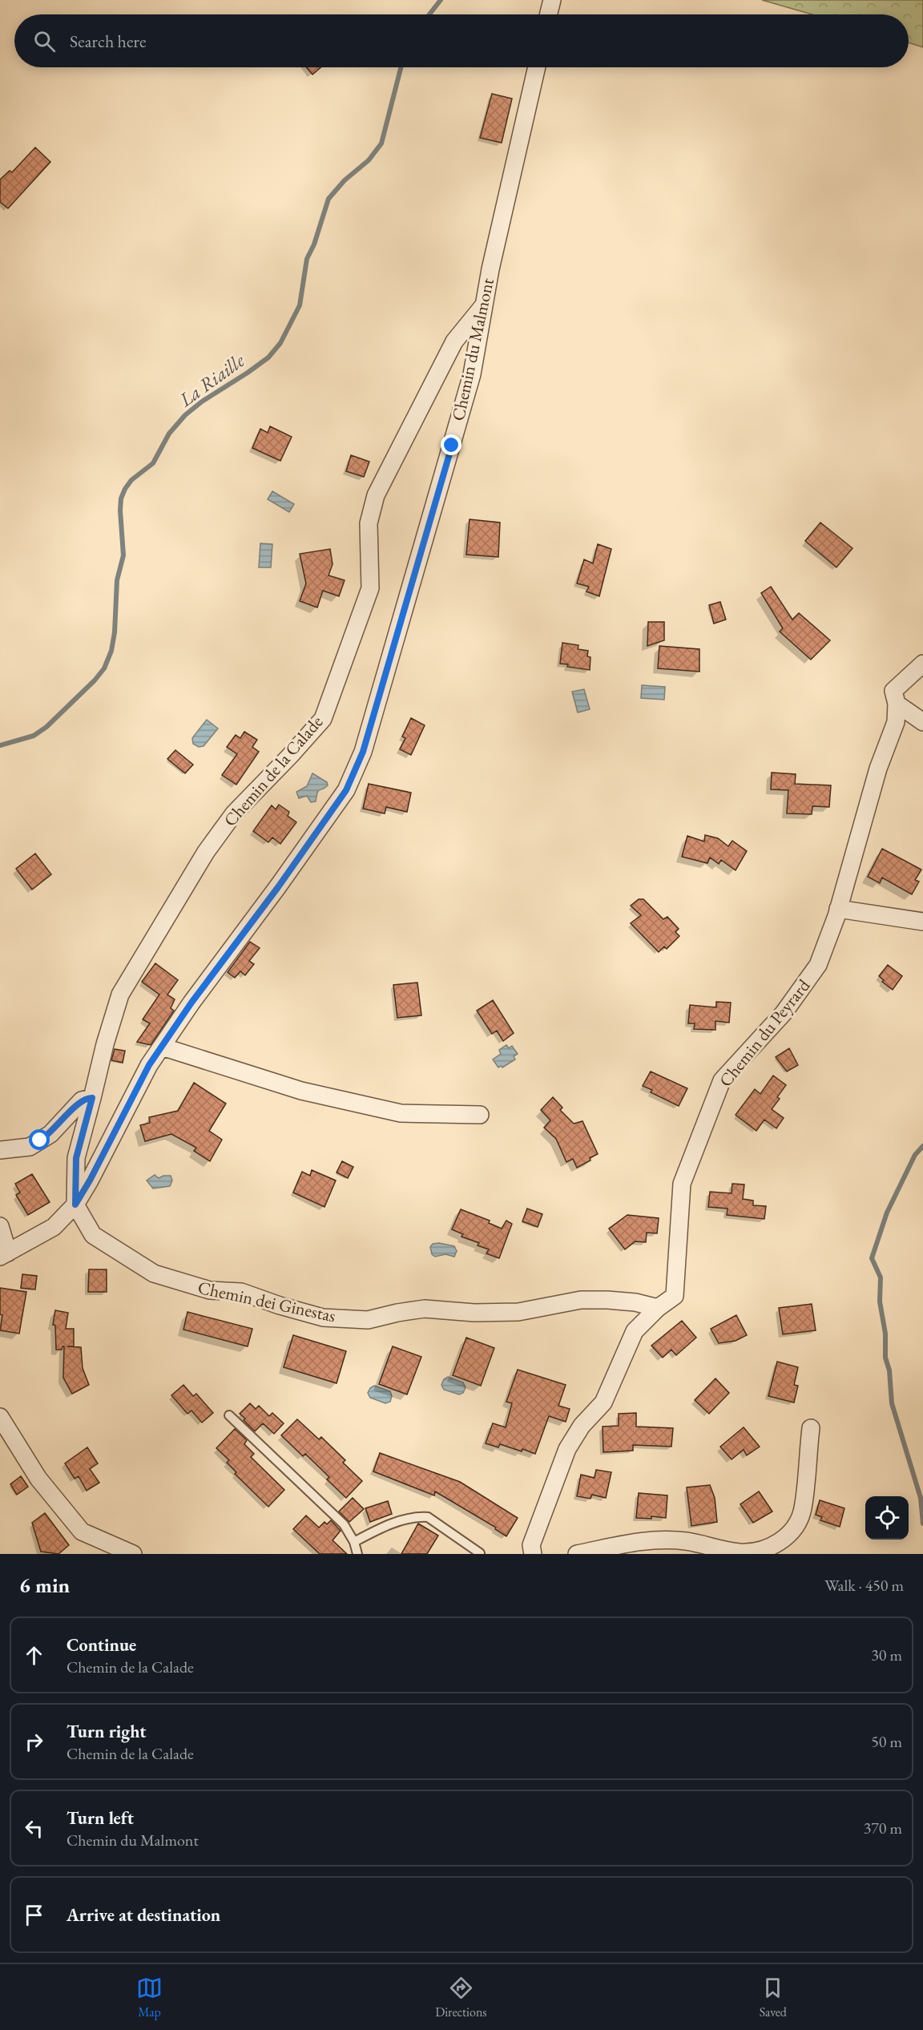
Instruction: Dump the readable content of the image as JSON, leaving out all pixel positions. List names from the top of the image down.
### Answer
{
  "streets": {
    "street": [
      "Chemin du Malmont",
      "Chemin de la Calade",
      "Chemin du Peyrard",
      "Chemin dei Ginestas"
    ]
  },
  "crossings": [
    ["Chemin du Malmont", "Chemin de la Calade"],
    ["Chemin du Malmont", "Chemin dei Ginestas"],
    ["Chemin de la Calade", "Chemin dei Ginestas"],
    ["Chemin du Peyrard", "Chemin dei Ginestas"]
  ],
  "water": ["La Riaille"],
  "page": {
    "search": "Search here",
    "heading": ["6 min", "Walk · 450 m"],
    "list": [
      ["Continue", "Chemin de la Calade", "30 m"],
      ["Turn right", "Chemin de la Calade", "50 m"],
      ["Turn left", "Chemin du Malmont", "370 m"],
      "Arrive at destination"
    ],
    "nav": ["Map", "Directions", "Saved"]
  }
}
